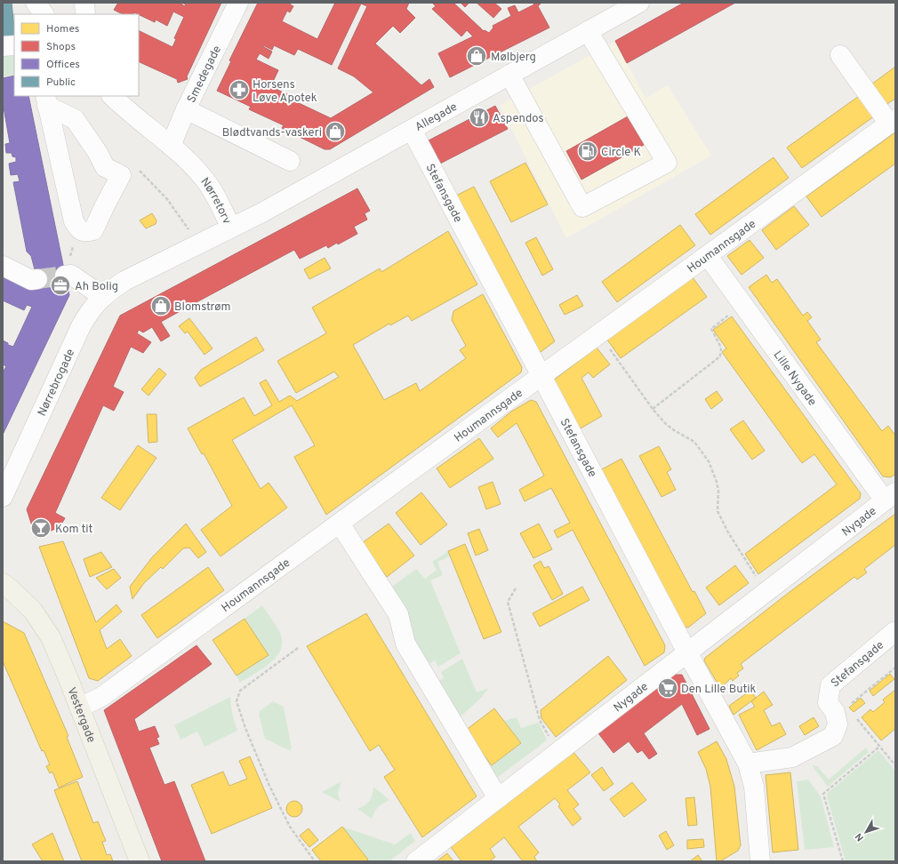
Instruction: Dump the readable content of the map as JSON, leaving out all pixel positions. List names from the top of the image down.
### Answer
{
  "streets": {
    "main road": ["Vestergade"],
    "street": [
      "Smedegade",
      "Allegade",
      "Stefansgade",
      "Nørretorv",
      "Houmannsgade",
      "Lille Nygade",
      "Nørrebrogade",
      "Nygade"
    ]
  },
  "crossings": [
    ["Smedegade", "Nørretorv"],
    ["Allegade", "Stefansgade"],
    ["Allegade", "Nørretorv"],
    ["Stefansgade", "Houmannsgade"],
    ["Stefansgade", "Nygade"],
    ["Nørretorv", "Nørrebrogade"],
    ["Houmannsgade", "Lille Nygade"],
    ["Houmannsgade", "Vestergade"],
    ["Lille Nygade", "Nygade"]
  ],
  "places": {
    "shop": ["Mølbjerg", "Blødtvands-vaskeri", "Blomstrøm"],
    "pharmacy": ["Horsens Løve Apotek"],
    "restaurant": ["Aspendos"],
    "fuel station": ["Circle K"],
    "office": ["Ah Bolig"],
    "bar": ["Kom tit"],
    "supermarket": ["Den Lille Butik"]
  },
  "legend": [
    "Homes",
    "Shops",
    "Offices",
    "Public"
  ],
  "north": "bottom left"
}
